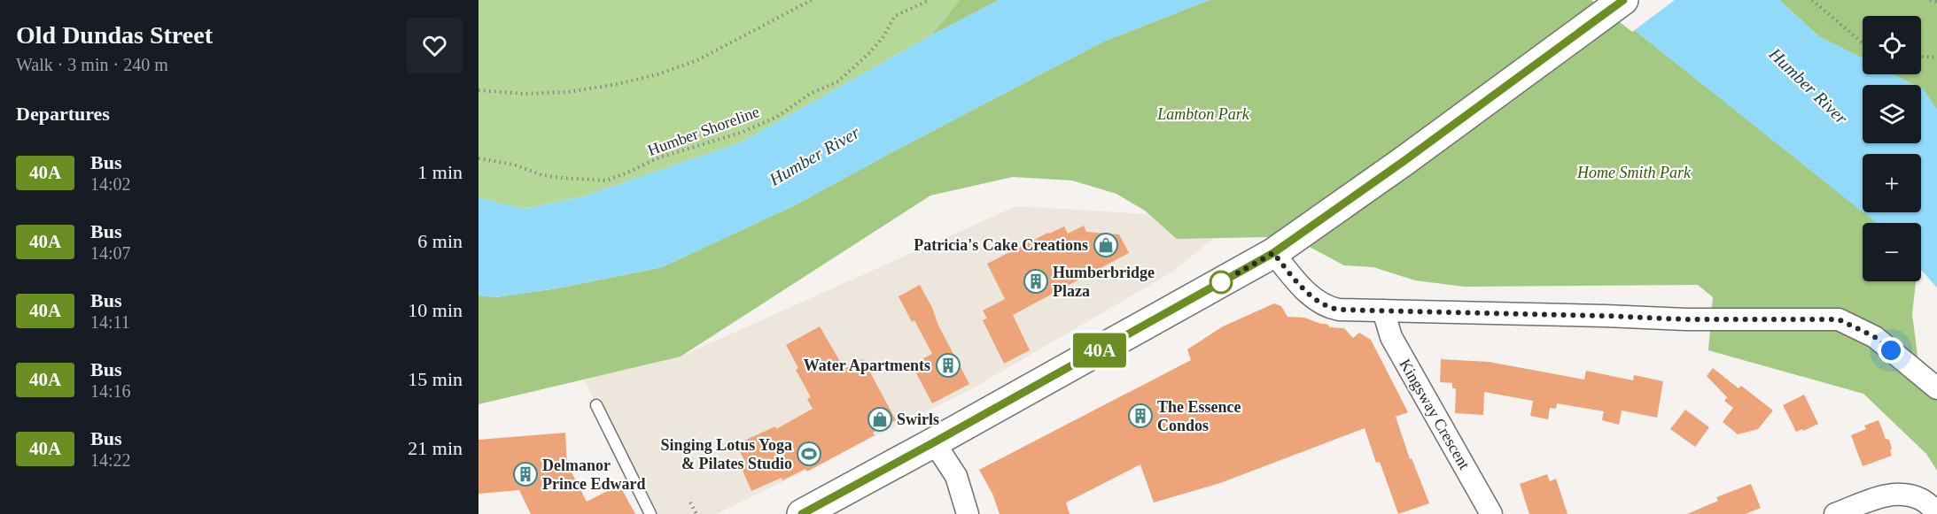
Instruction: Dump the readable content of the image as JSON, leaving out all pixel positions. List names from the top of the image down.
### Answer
{
  "streets": {
    "street": ["Kingsway Crescent"],
    "path": ["Humber Shoreline"]
  },
  "water": ["Humber River"],
  "parks": ["Lambton Park", "Home Smith Park"],
  "places": {
    "shop": ["Patricia's Cake Creations", "Swirls"],
    "building": [
      "Humberbridge Plaza",
      "Water Apartments",
      "The Essence Condos",
      "Delmanor Prince Edward"
    ],
    "sports": ["Singing Lotus Yoga & Pilates Studio"]
  },
  "lines": ["bus line 40A"],
  "page": {
    "heading": [
      ["Old Dundas Street", "Walk · 3 min · 240 m"],
      "Departures"
    ],
    "on_map": "40A",
    "map_buttons": ["+", "−"],
    "list": [
      {
        "mark": "40A",
        "name": "Bus",
        "note": "14:02",
        "value": "1 min"
      },
      {
        "mark": "40A",
        "name": "Bus",
        "note": "14:07",
        "value": "6 min"
      },
      {
        "mark": "40A",
        "name": "Bus",
        "note": "14:11",
        "value": "10 min"
      },
      {
        "mark": "40A",
        "name": "Bus",
        "note": "14:16",
        "value": "15 min"
      },
      {
        "mark": "40A",
        "name": "Bus",
        "note": "14:22",
        "value": "21 min"
      }
    ]
  }
}
